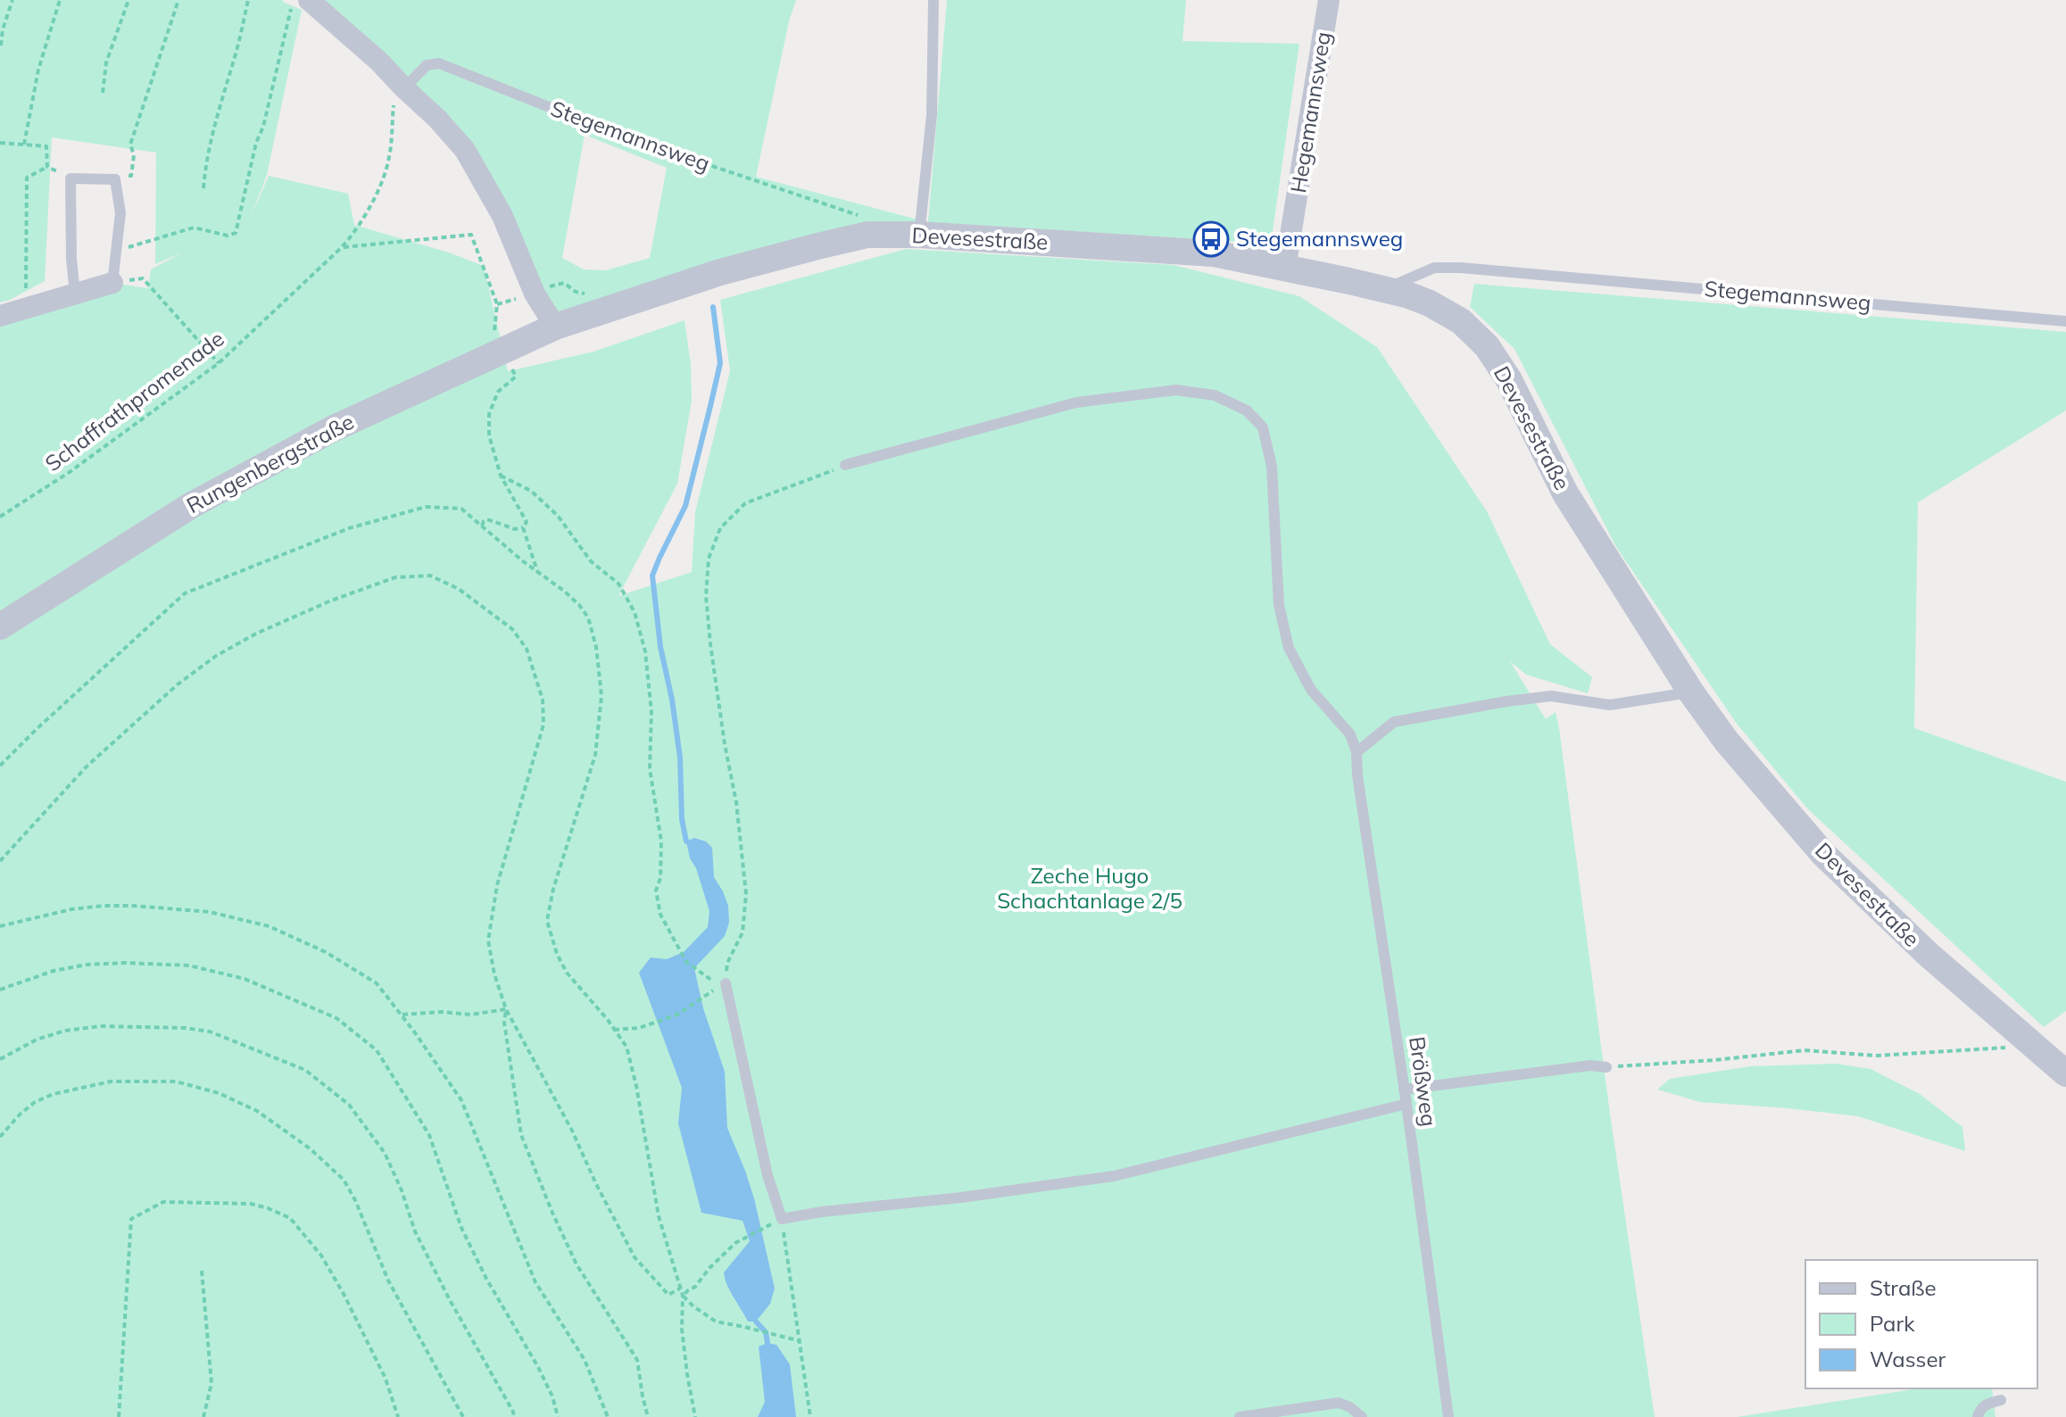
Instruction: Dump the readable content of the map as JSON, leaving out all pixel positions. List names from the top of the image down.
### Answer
{
  "streets": {
    "street": ["Hegemannsweg", "Devesestraße", "Rungenbergstraße"],
    "lane": ["Stegemannsweg", "Brößweg"],
    "path": ["Schaffrathpromenade"]
  },
  "crossings": [
    ["Hegemannsweg", "Devesestraße"],
    ["Stegemannsweg", "Devesestraße"],
    ["Stegemannsweg", "Schaffrathpromenade"],
    ["Devesestraße", "Rungenbergstraße"]
  ],
  "parks": ["Zeche Hugo Schachtanlage 2/5"],
  "places": {
    "bus stop": ["Stegemannsweg"]
  },
  "legend": ["Straße", "Park", "Wasser"]
}
